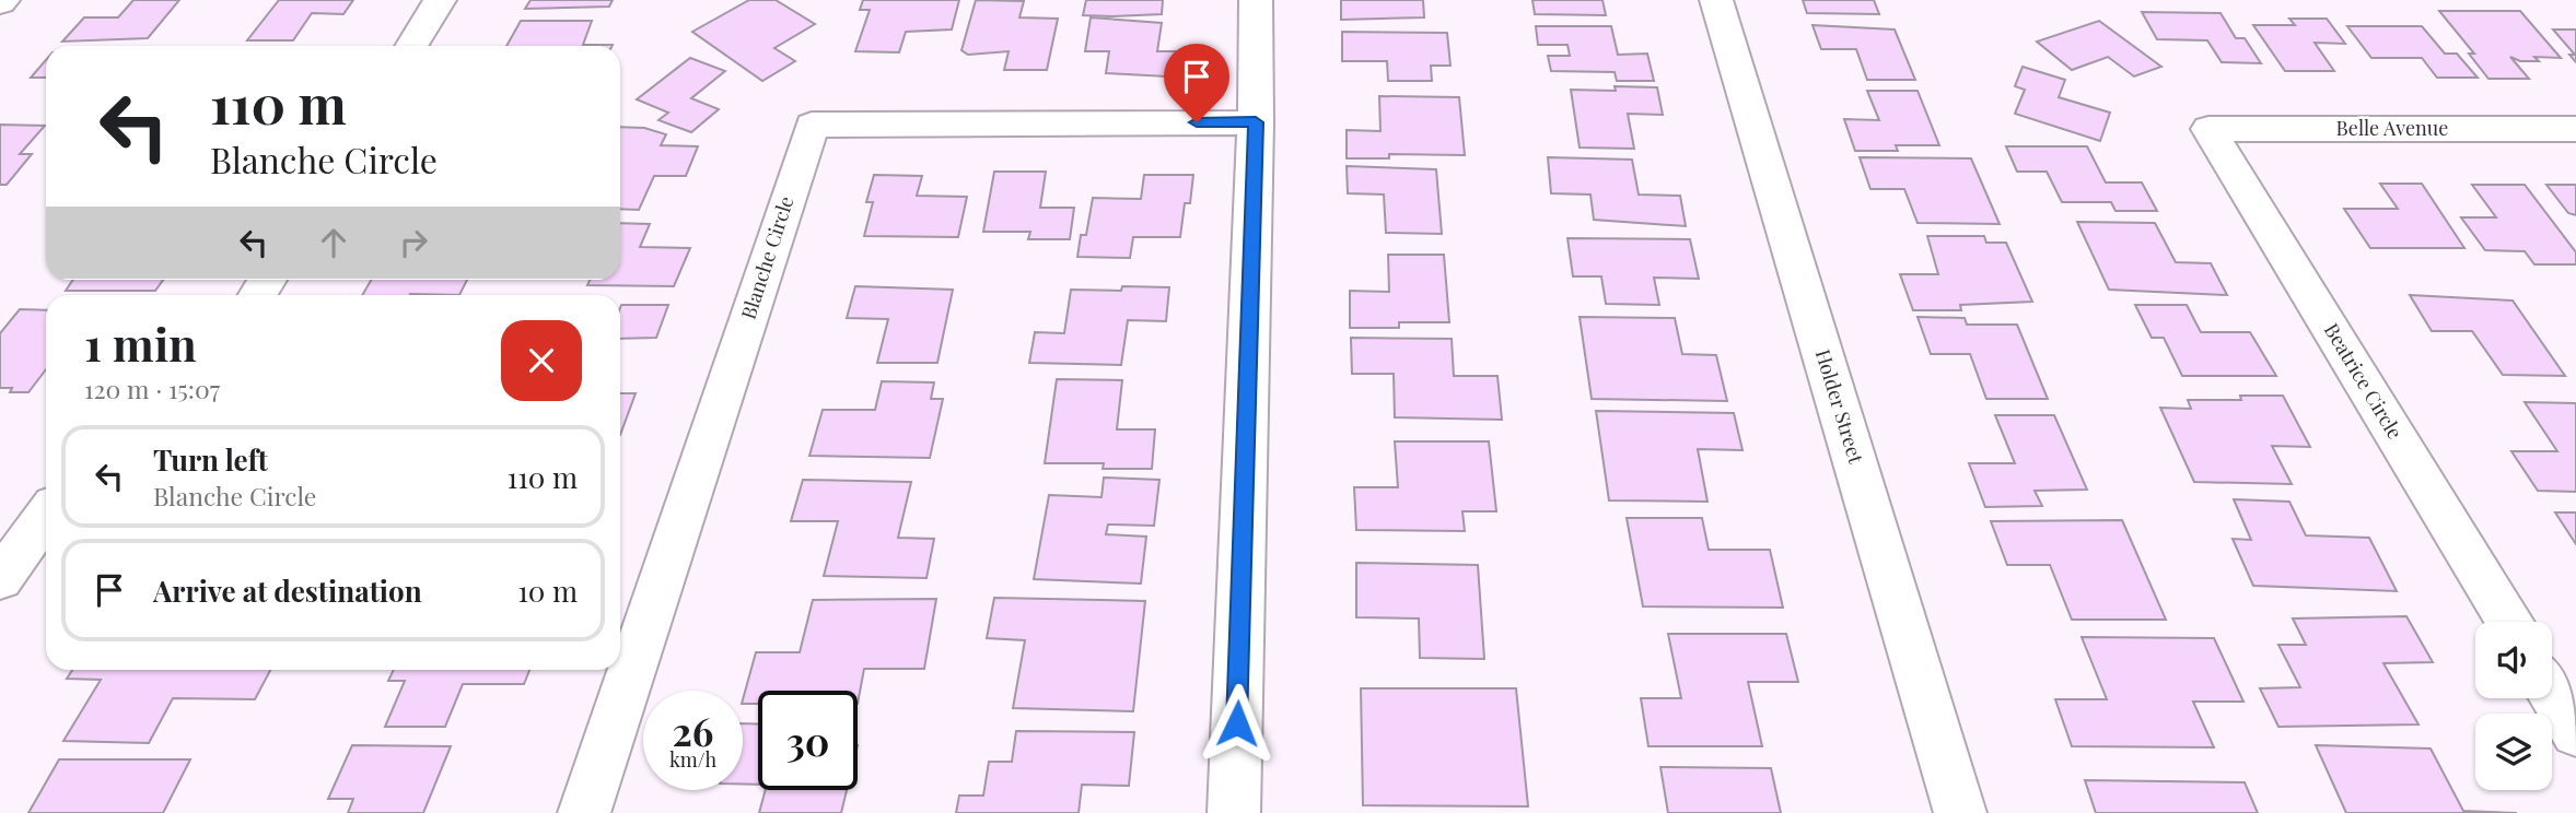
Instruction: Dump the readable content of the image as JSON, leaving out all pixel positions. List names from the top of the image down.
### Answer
{
  "streets": {
    "street": [
      "Belle Avenue",
      "Blanche Circle",
      "Beatrice Circle",
      "Holder Street"
    ]
  },
  "crossings": [
    ["Belle Avenue", "Beatrice Circle"]
  ],
  "page": {
    "turn": ["110 m", "Blanche Circle"],
    "heading": ["1 min", "120 m · 15:07"],
    "list": [
      {
        "name": "Turn left",
        "note": "Blanche Circle",
        "value": "110 m"
      },
      {
        "name": "Arrive at destination",
        "value": "10 m"
      }
    ],
    "speed": "26 km/h",
    "limit": "30"
  }
}
